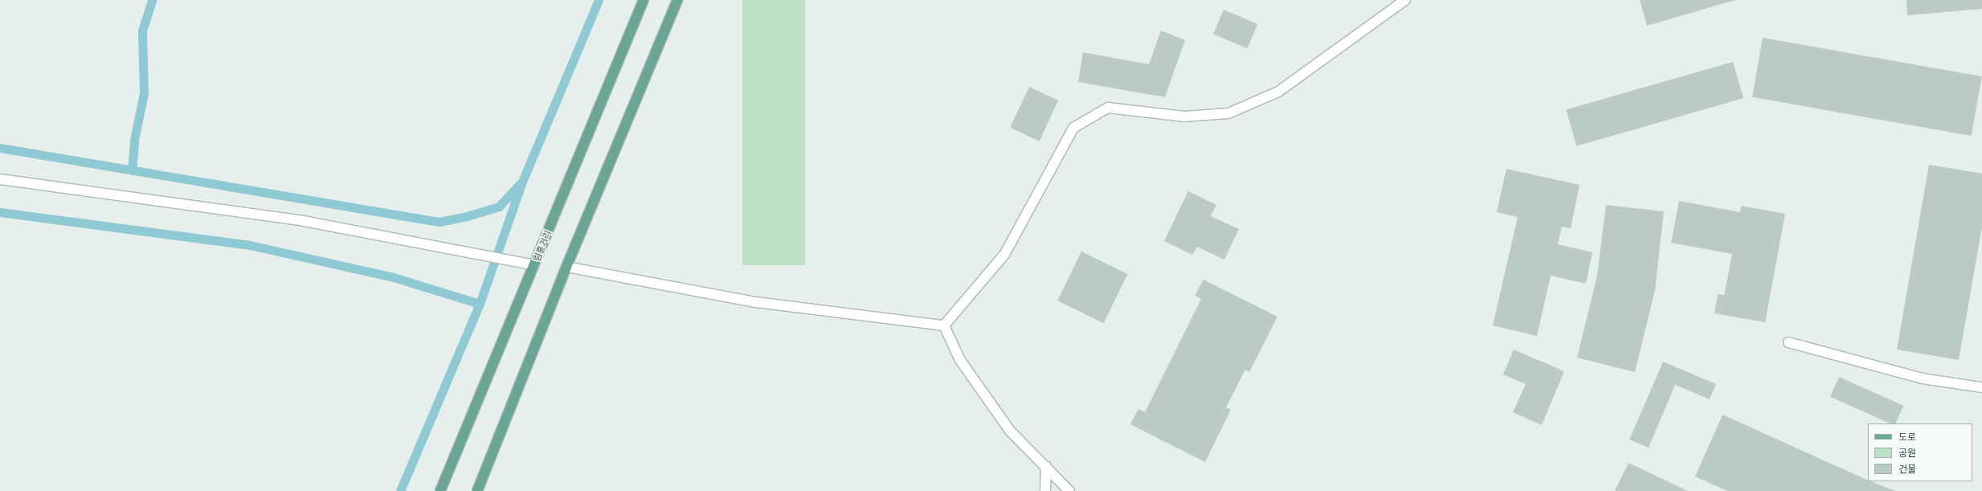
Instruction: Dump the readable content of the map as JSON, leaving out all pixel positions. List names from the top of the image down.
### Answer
{
  "streets": {
    "main road": ["림흥거리"]
  },
  "legend": ["도로", "공원", "건물"]
}
